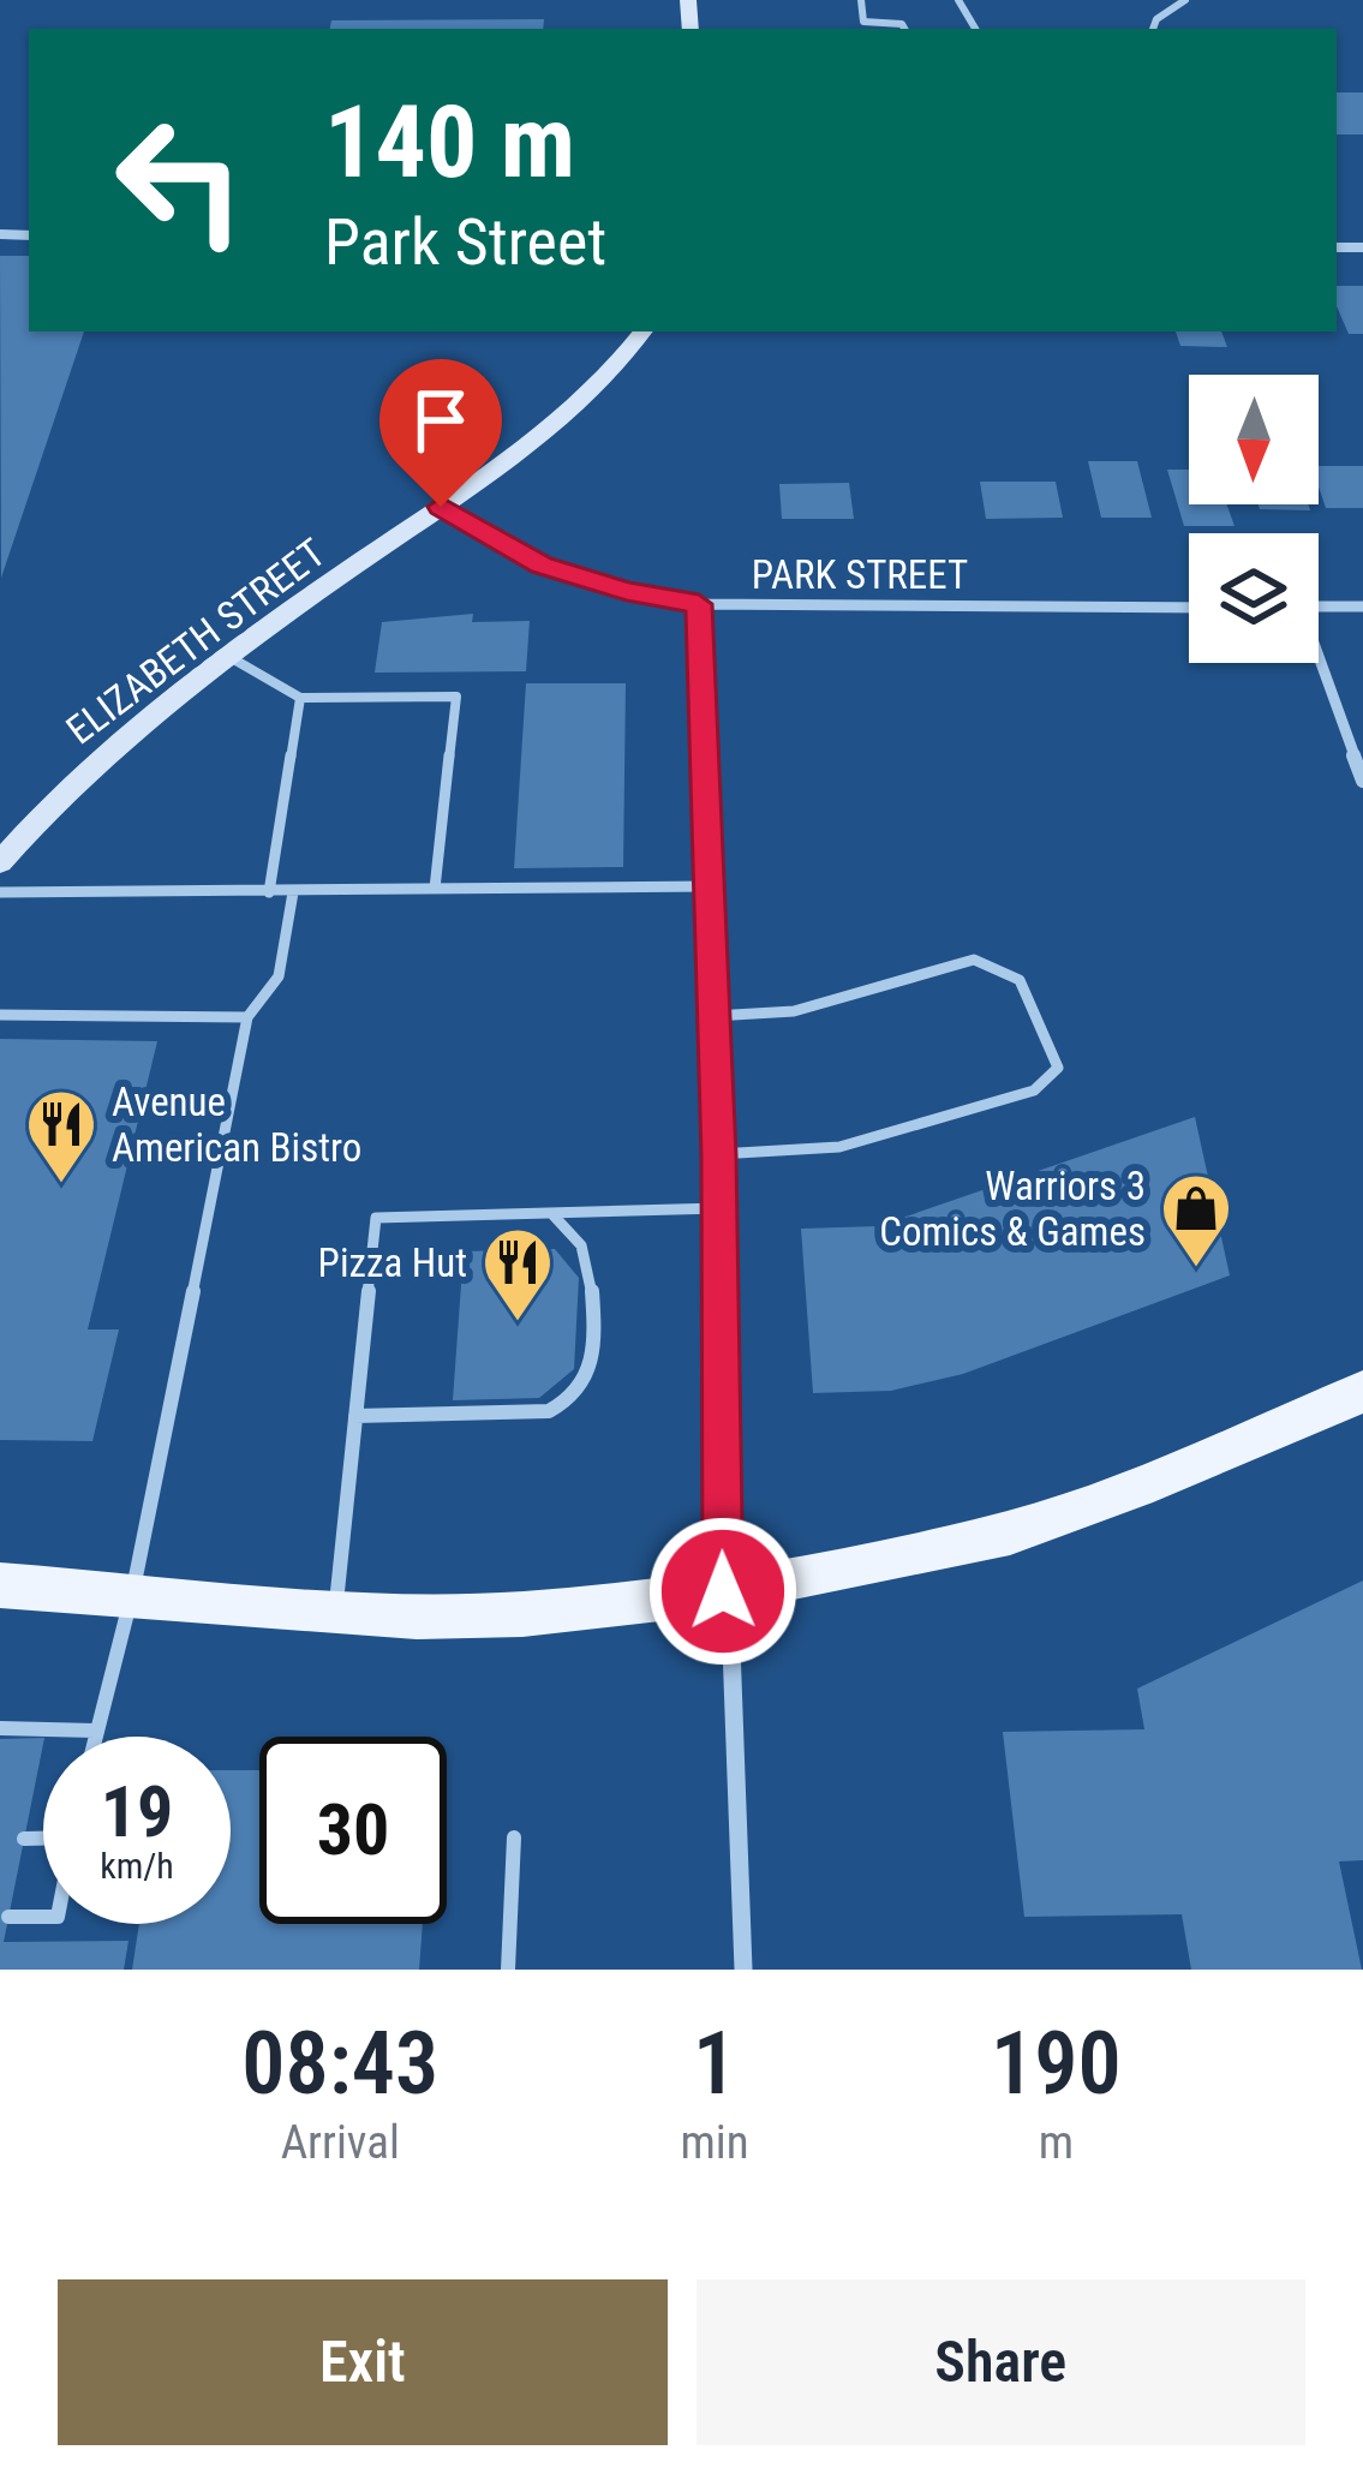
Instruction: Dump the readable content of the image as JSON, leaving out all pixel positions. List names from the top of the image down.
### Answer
{
  "streets": {
    "street": ["PARK STREET", "ELIZABETH STREET"]
  },
  "crossings": [
    ["PARK STREET", "ELIZABETH STREET"]
  ],
  "places": {
    "restaurant": ["Avenue American Bistro", "Pizza Hut"],
    "shop": ["Warriors 3 Comics & Games"]
  },
  "north": "bottom",
  "page": {
    "turn": ["140 m", "Park Street"],
    "speed": "19 km/h",
    "limit": "30",
    "eta": [
      "08:43",
      "Arrival",
      "1",
      "min",
      "190",
      "m"
    ],
    "buttons": ["Exit", "Share"]
  }
}
